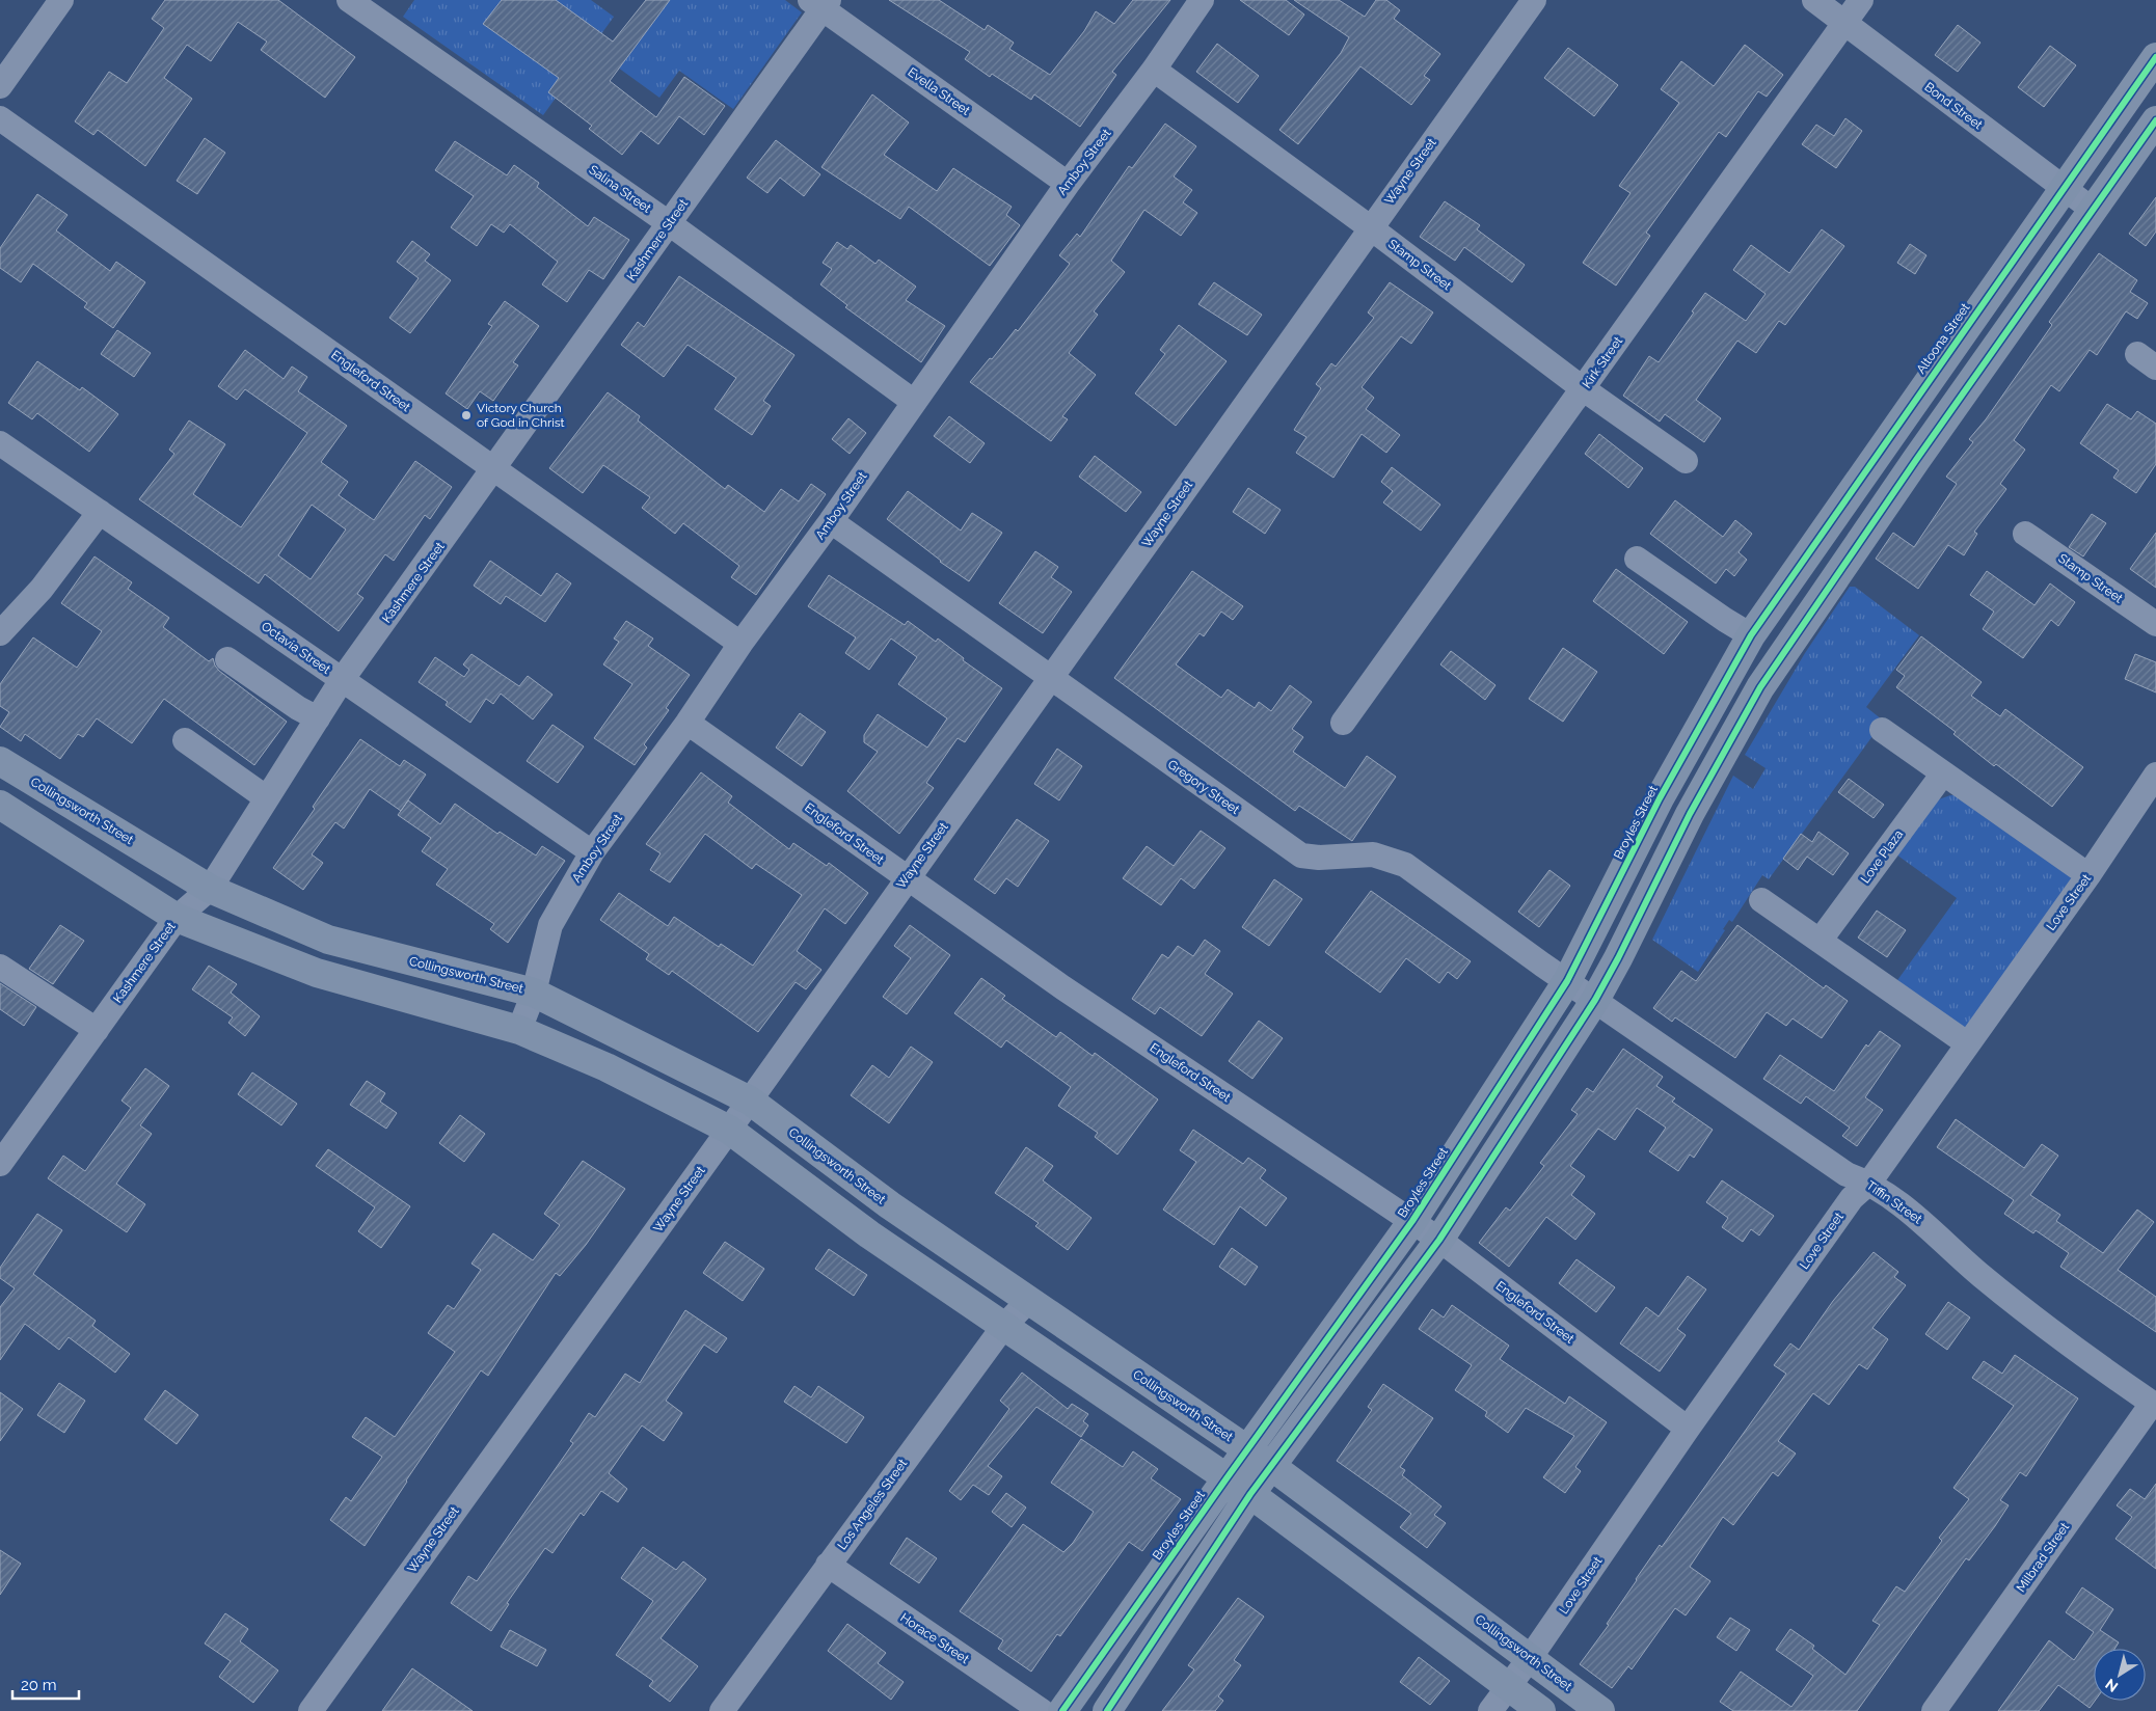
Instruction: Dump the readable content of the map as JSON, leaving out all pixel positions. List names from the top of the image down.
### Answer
{
  "streets": {
    "main road": ["Altoona Street", "Collingsworth Street", "Broyles Street"],
    "street": [
      "Evella Street",
      "Bond Street",
      "Amboy Street",
      "Wayne Street",
      "Salina Street",
      "Kashmere Street",
      "Stamp Street",
      "Kirk Street",
      "Engleford Street",
      "Octavia Street",
      "Gregory Street",
      "Love Plaza",
      "Love Street",
      "Tiffin Street",
      "Los Angeles Street",
      "Milbrad Street",
      "Horace Street"
    ]
  },
  "crossings": [
    ["Evella Street", "Amboy Street"],
    ["Evella Street", "Kashmere Street"],
    ["Bond Street", "Altoona Street"],
    ["Bond Street", "Kirk Street"],
    ["Amboy Street", "Salina Street"],
    ["Amboy Street", "Stamp Street"],
    ["Amboy Street", "Engleford Street"],
    ["Amboy Street", "Octavia Street"],
    ["Amboy Street", "Gregory Street"],
    ["Amboy Street", "Collingsworth Street"],
    ["Wayne Street", "Stamp Street"],
    ["Wayne Street", "Engleford Street"],
    ["Wayne Street", "Gregory Street"],
    ["Wayne Street", "Collingsworth Street"],
    ["Salina Street", "Kashmere Street"],
    ["Kashmere Street", "Engleford Street"],
    ["Kashmere Street", "Octavia Street"],
    ["Kashmere Street", "Collingsworth Street"],
    ["Stamp Street", "Kirk Street"],
    ["Altoona Street", "Broyles Street"],
    ["Engleford Street", "Broyles Street"],
    ["Engleford Street", "Love Street"],
    ["Gregory Street", "Broyles Street"],
    ["Gregory Street", "Tiffin Street"],
    ["Collingsworth Street", "Broyles Street"],
    ["Collingsworth Street", "Love Street"],
    ["Collingsworth Street", "Los Angeles Street"],
    ["Love Street", "Tiffin Street"],
    ["Tiffin Street", "Milbrad Street"],
    ["Los Angeles Street", "Horace Street"]
  ],
  "places": ["Victory Church of God in Christ"],
  "scale_bar": "20 m",
  "north": "bottom left"
}
